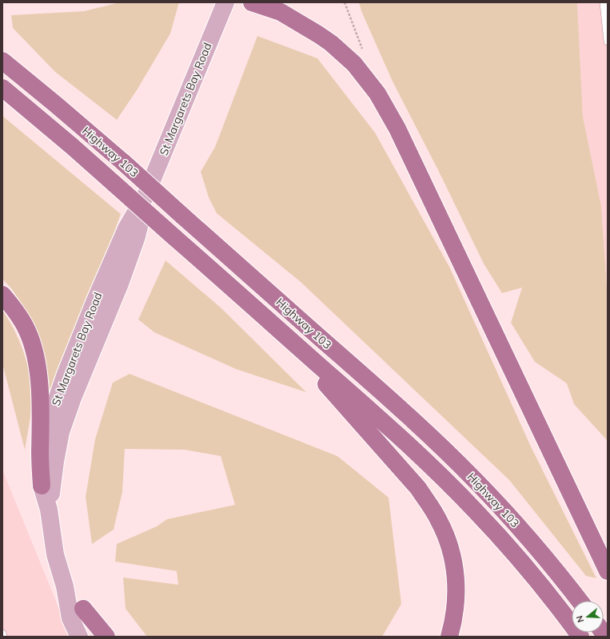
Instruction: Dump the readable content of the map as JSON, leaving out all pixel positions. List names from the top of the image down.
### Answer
{
  "streets": {
    "highway": ["Highway 103"],
    "main road": ["St Margarets Bay Road"]
  },
  "north": "left"
}
